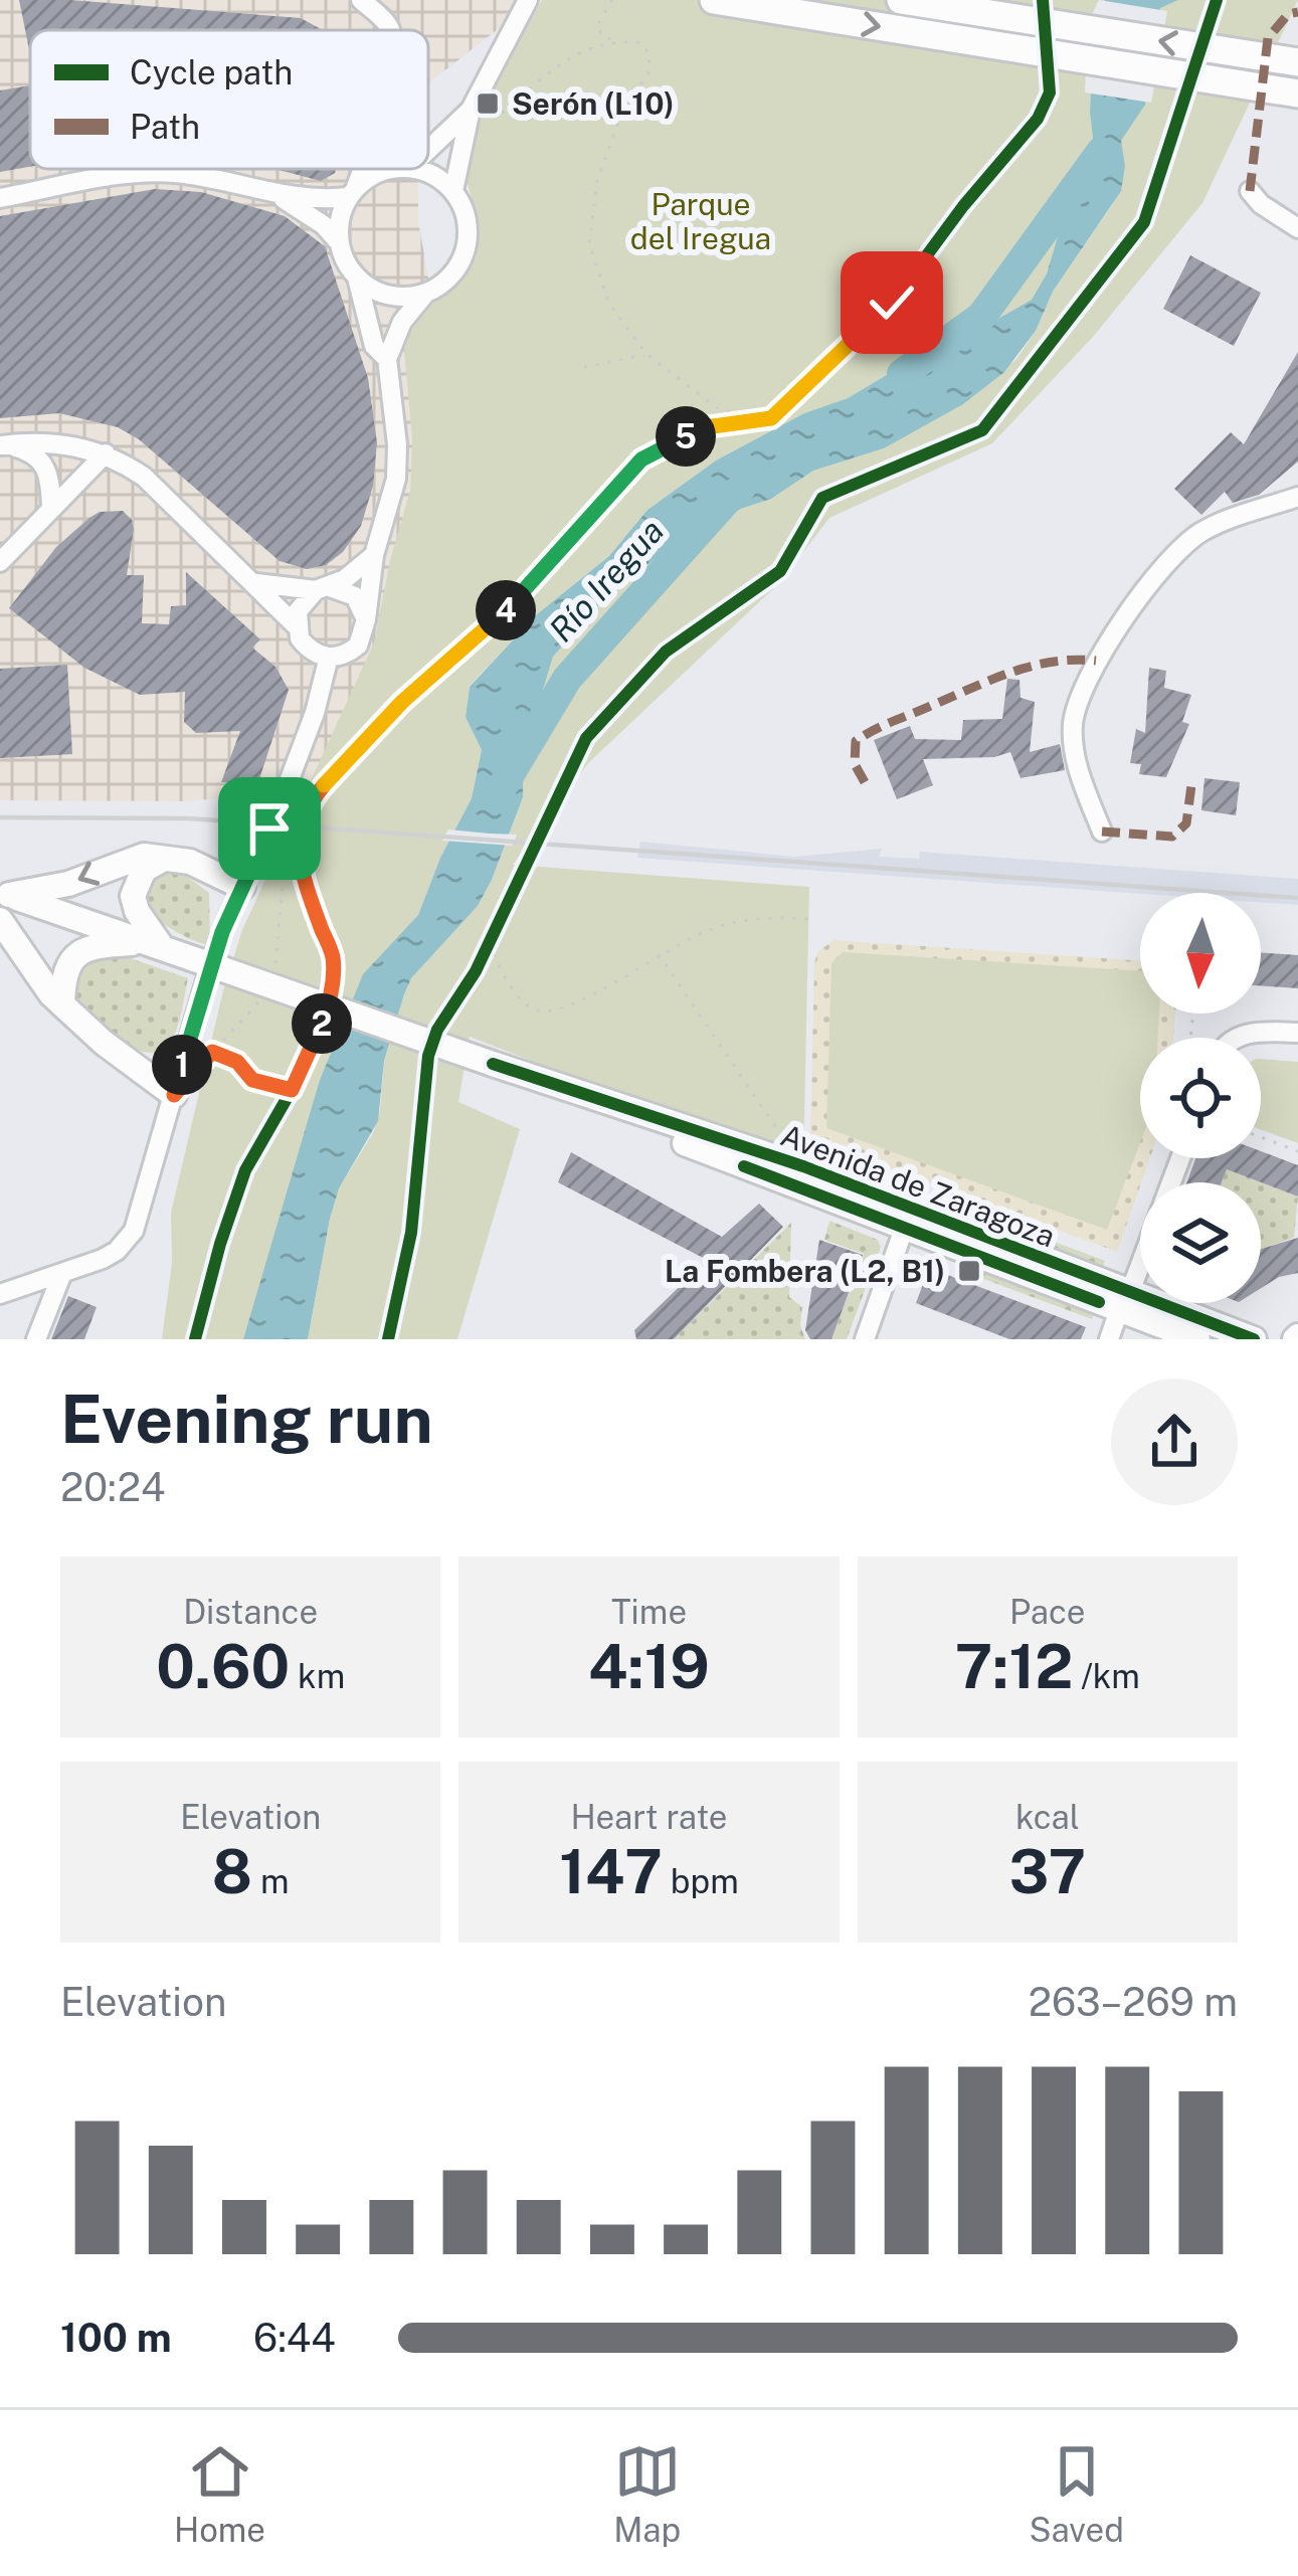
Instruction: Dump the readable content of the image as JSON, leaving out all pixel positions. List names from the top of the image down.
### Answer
{
  "streets": {
    "main road": ["Avenida de Zaragoza"]
  },
  "water": ["Río Iregua"],
  "parks": ["Parque del Iregua"],
  "places": {
    "transit": ["Serón (L10)", "La Fombera (L2, B1)"]
  },
  "legend": ["Cycle path", "Path"],
  "north": "bottom",
  "page": {
    "pins": [
      "5",
      "4",
      "2",
      "1"
    ],
    "heading": ["Evening run", "20:24"],
    "stats": [
      ["Distance", "0.60 km"],
      ["Time", "4:19"],
      ["Pace", "7:12 /km"],
      ["Elevation", "8 m"],
      ["Heart rate", "147 bpm"],
      ["kcal", "37"]
    ],
    "chart": ["Elevation", "263–269 m"],
    "list": [
      {
        "name": "100 m",
        "note": "6:44"
      }
    ],
    "tabs": ["Home", "Map", "Saved"]
  }
}
